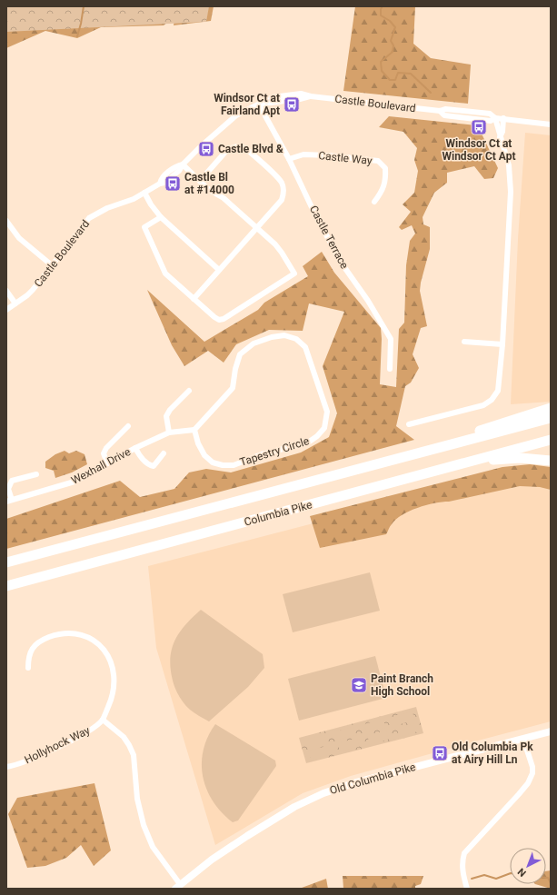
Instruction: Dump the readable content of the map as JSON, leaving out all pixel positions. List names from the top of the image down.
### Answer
{
  "streets": {
    "highway": ["Columbia Pike"],
    "main road": ["Old Columbia Pike"],
    "street": [
      "Castle Boulevard",
      "Castle Way",
      "Castle Terrace",
      "Tapestry Circle",
      "Wexhall Drive",
      "Hollyhock Way"
    ]
  },
  "crossings": [
    ["Castle Boulevard", "Castle Terrace"],
    ["Castle Way", "Castle Terrace"],
    ["Tapestry Circle", "Wexhall Drive"]
  ],
  "places": {
    "bus stop": [
      "Windsor Ct at Fairland Apt",
      "Windsor Ct at Windsor Ct Apt",
      "Castle Blvd &",
      "Castle Bl at #14000",
      "Old Columbia Pk at Airy Hill Ln"
    ],
    "school or university": ["Paint Branch High School"]
  },
  "north": "bottom left"
}
